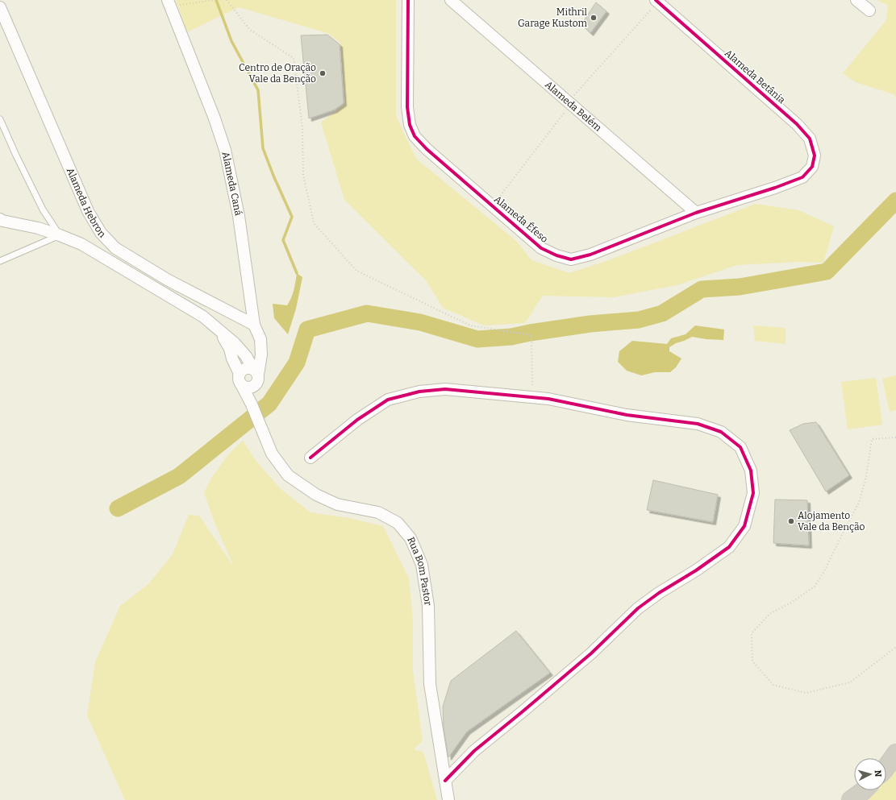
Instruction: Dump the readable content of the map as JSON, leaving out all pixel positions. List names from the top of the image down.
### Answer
{
  "streets": {
    "street": [
      "Alameda Betânia",
      "Alameda Belém",
      "Alameda Caná",
      "Alameda Hebron",
      "Alameda Éfeso",
      "Rua Bom Pastor"
    ]
  },
  "crossings": [
    ["Alameda Betânia", "Alameda Éfeso"],
    ["Alameda Belém", "Alameda Éfeso"],
    ["Alameda Caná", "Alameda Hebron"]
  ],
  "places": ["Mithril Garage Kustom", "Centro de Oração Vale da Benção", "Alojamento Vale da Benção"],
  "north": "right"
}
